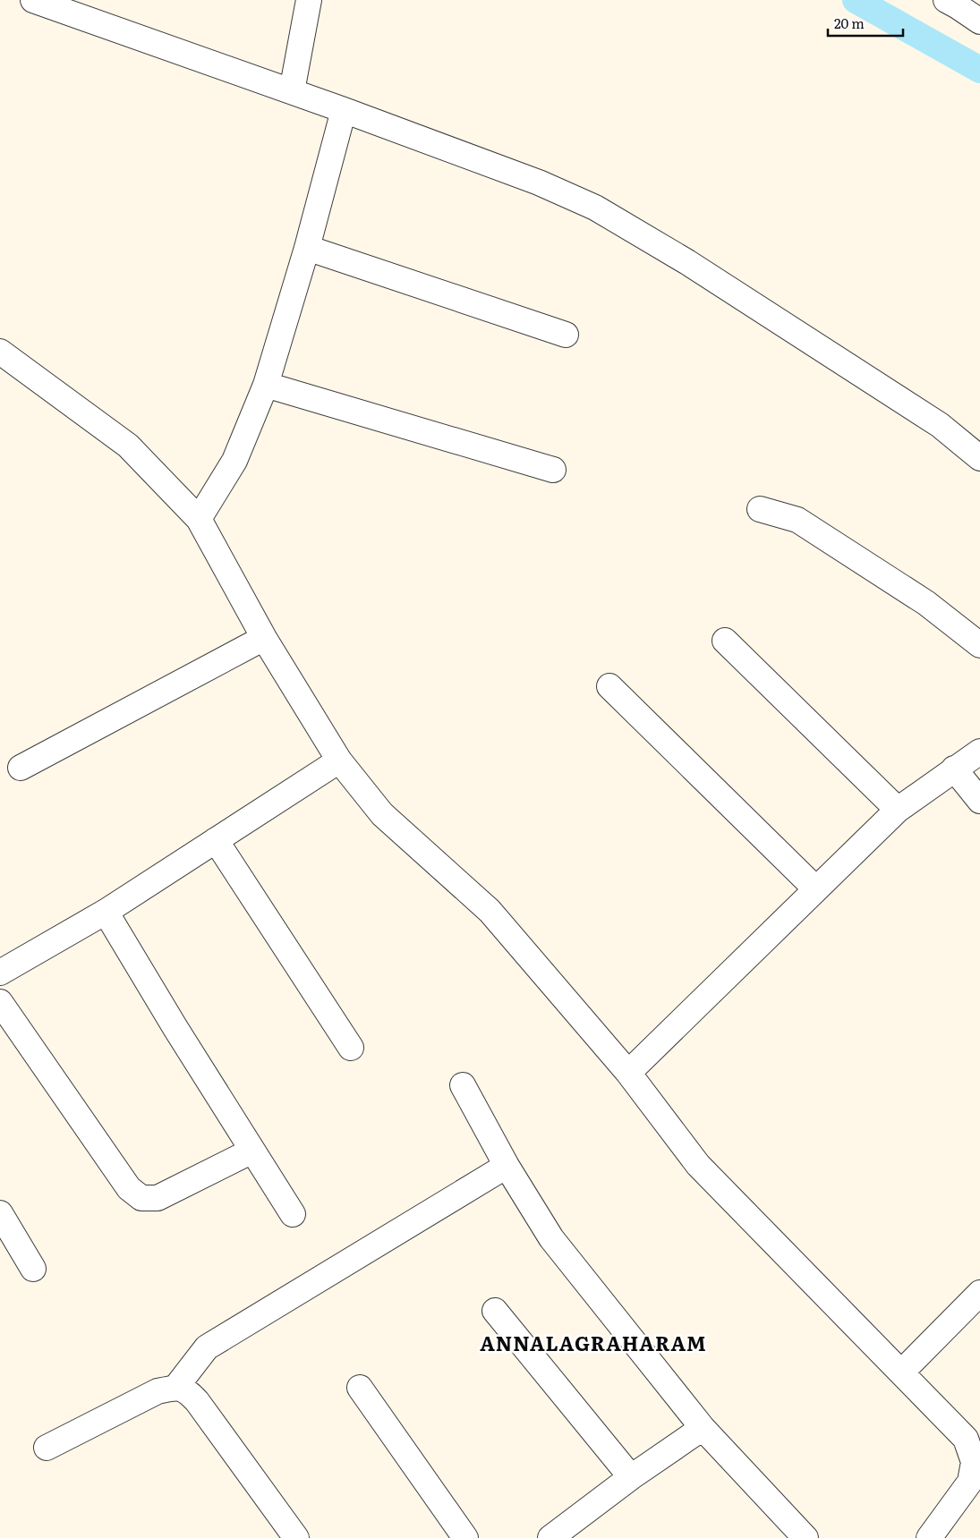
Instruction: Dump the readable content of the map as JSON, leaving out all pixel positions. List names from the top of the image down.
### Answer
{
  "districts": ["ANNALAGRAHARAM"],
  "scale_bar": "20 m"
}
